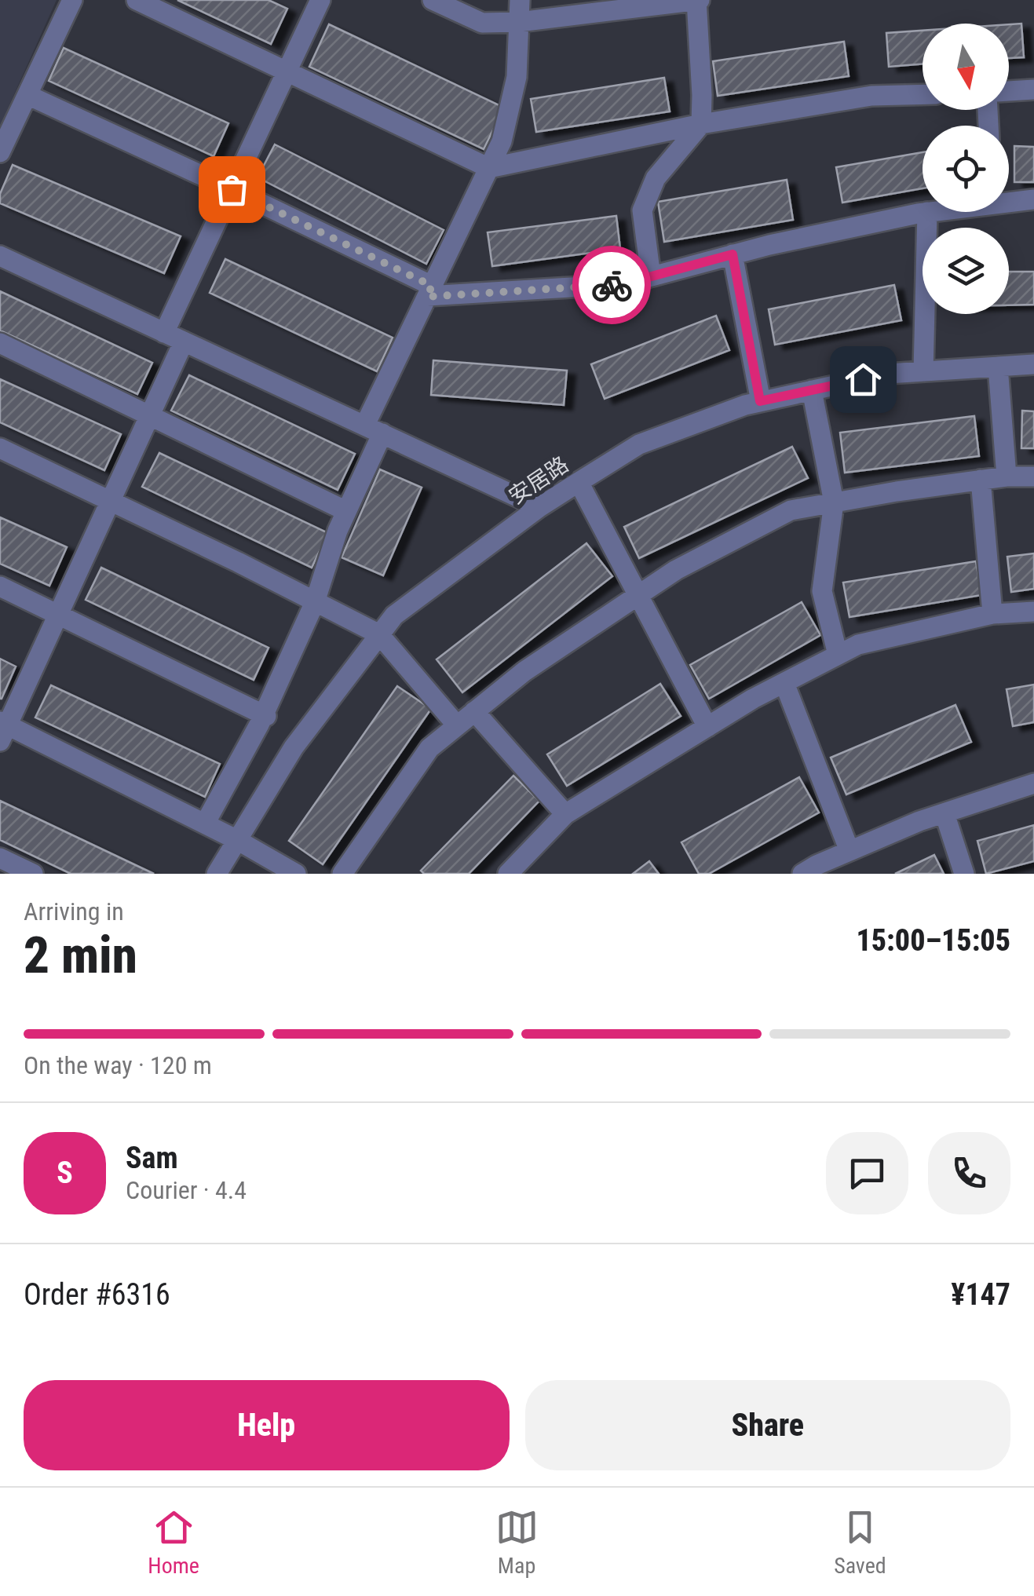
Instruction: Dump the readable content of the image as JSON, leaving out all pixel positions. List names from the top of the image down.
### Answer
{
  "streets": {
    "street": ["安居路"]
  },
  "north": "bottom",
  "page": {
    "heading": ["2 min", "Arriving in", "15:00–15:05"],
    "panel": [
      "Sam",
      "Courier · 4.4",
      "Order #6316",
      "¥147"
    ],
    "bar": "On the way · 120 m",
    "round": "S",
    "buttons": ["Help", "Share"],
    "tabs": ["Home", "Map", "Saved"]
  }
}
